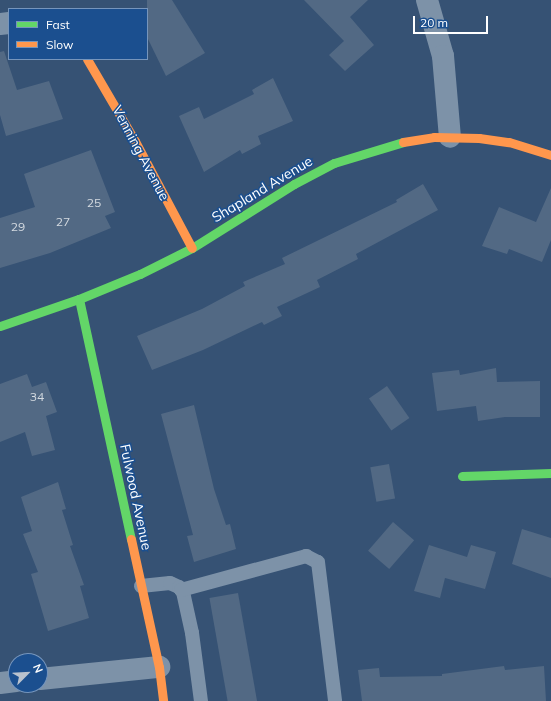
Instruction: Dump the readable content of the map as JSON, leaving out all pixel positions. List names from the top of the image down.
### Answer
{
  "streets": {
    "street": ["Venning Avenue", "Shapland Avenue", "Fulwood Avenue"]
  },
  "crossings": [
    ["Venning Avenue", "Shapland Avenue"],
    ["Shapland Avenue", "Fulwood Avenue"]
  ],
  "house_numbers": [
    "25",
    "27",
    "29",
    "34"
  ],
  "legend": ["Fast", "Slow"],
  "scale_bar": "20 m",
  "north": "top right"
}
